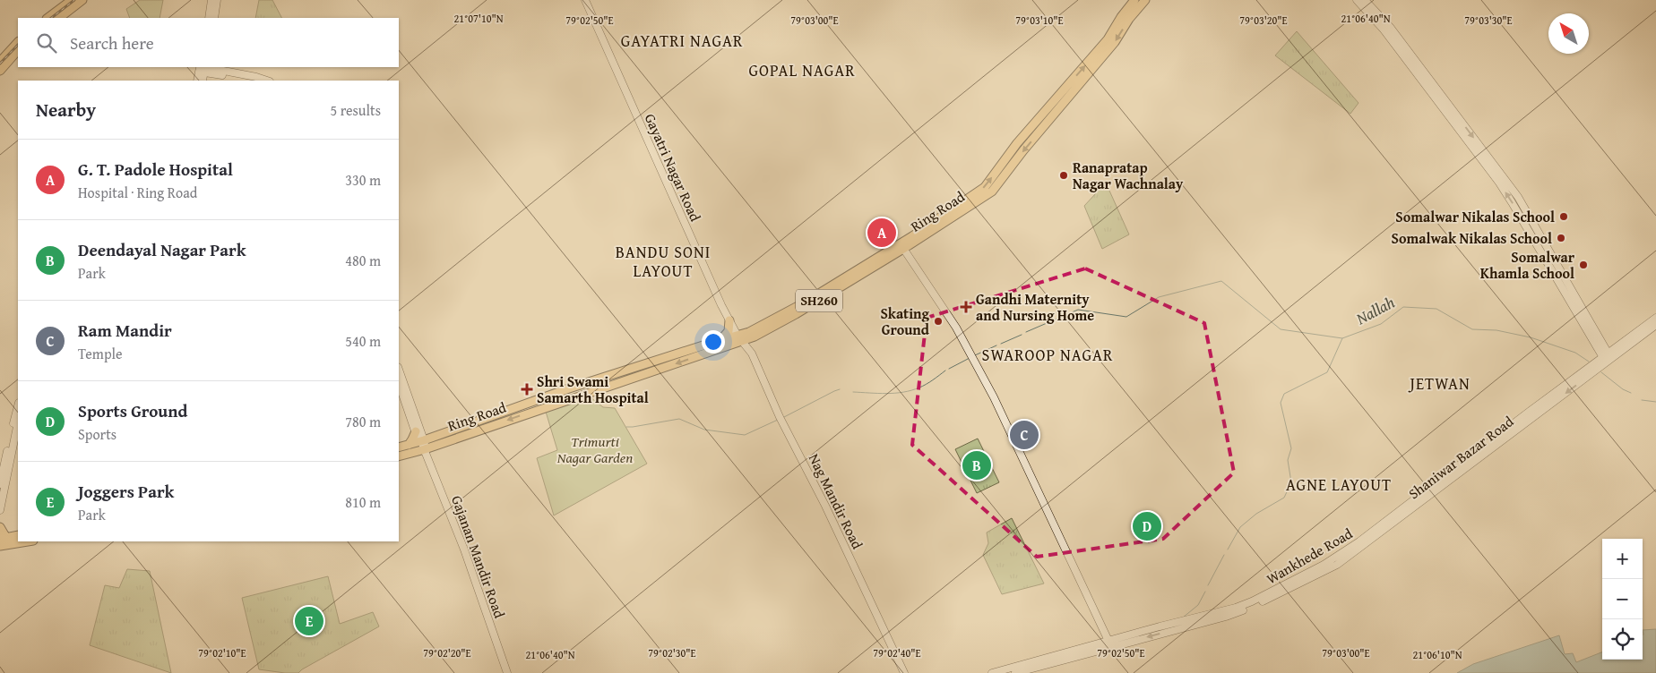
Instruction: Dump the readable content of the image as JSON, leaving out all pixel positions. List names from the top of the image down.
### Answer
{
  "streets": {
    "main road": [
      "Gayatri Nagar Road",
      "Ring Road",
      "SH260",
      "Shaniwar Bazar Road",
      "Nag Mandir Road",
      "Wankhede Road",
      "Gajanan Mandir Road"
    ]
  },
  "crossings": [
    ["Gayatri Nagar Road", "Ring Road"],
    ["Gayatri Nagar Road", "SH260"],
    ["Gayatri Nagar Road", "Nag Mandir Road"],
    ["Ring Road", "SH260"],
    ["Ring Road", "Nag Mandir Road"],
    ["Ring Road", "Gajanan Mandir Road"],
    ["SH260", "Nag Mandir Road"],
    ["SH260", "Gajanan Mandir Road"],
    ["Shaniwar Bazar Road", "Wankhede Road"]
  ],
  "one_way": ["Shaniwar Bazar Road"],
  "districts": [
    "GAYATRI NAGAR",
    "GOPAL NAGAR",
    "BANDU SONI LAYOUT",
    "SWAROOP NAGAR",
    "JETWAN",
    "AGNE LAYOUT"
  ],
  "water": ["Nallah"],
  "parks": ["Trimurti Nagar Garden"],
  "places": {
    "other": [
      "Ranapratap Nagar Wachnalay",
      "Somalwar Nikalas School",
      "Somalwak Nikalas School",
      "Somalwar Khamla School",
      "Skating Ground"
    ],
    "health": ["Gandhi Maternity and Nursing Home", "Shri Swami Samarth Hospital"]
  },
  "north": "top left",
  "page": {
    "search": "Search here",
    "heading": ["Nearby", "5 results"],
    "list": [
      {
        "mark": "A",
        "name": "G. T. Padole Hospital",
        "note": "Hospital · Ring Road",
        "value": "330 m"
      },
      {
        "mark": "B",
        "name": "Deendayal Nagar Park",
        "note": "Park",
        "value": "480 m"
      },
      {
        "mark": "C",
        "name": "Ram Mandir",
        "note": "Temple",
        "value": "540 m"
      },
      {
        "mark": "D",
        "name": "Sports Ground",
        "note": "Sports",
        "value": "780 m"
      },
      {
        "mark": "E",
        "name": "Joggers Park",
        "note": "Park",
        "value": "810 m"
      }
    ],
    "pins": [
      "A",
      "C",
      "B",
      "D",
      "E"
    ],
    "map_buttons": ["+", "−"]
  },
  "coordinates": [
    "21°07'10\"N",
    "21°06'40\"N",
    "79°02'50\"E",
    "79°03'10\"E",
    "79°03'00\"E",
    "79°03'20\"E",
    "79°03'30\"E",
    "79°02'10\"E",
    "79°02'20\"E",
    "79°02'30\"E",
    "79°02'40\"E",
    "21°06'10\"N"
  ]
}
